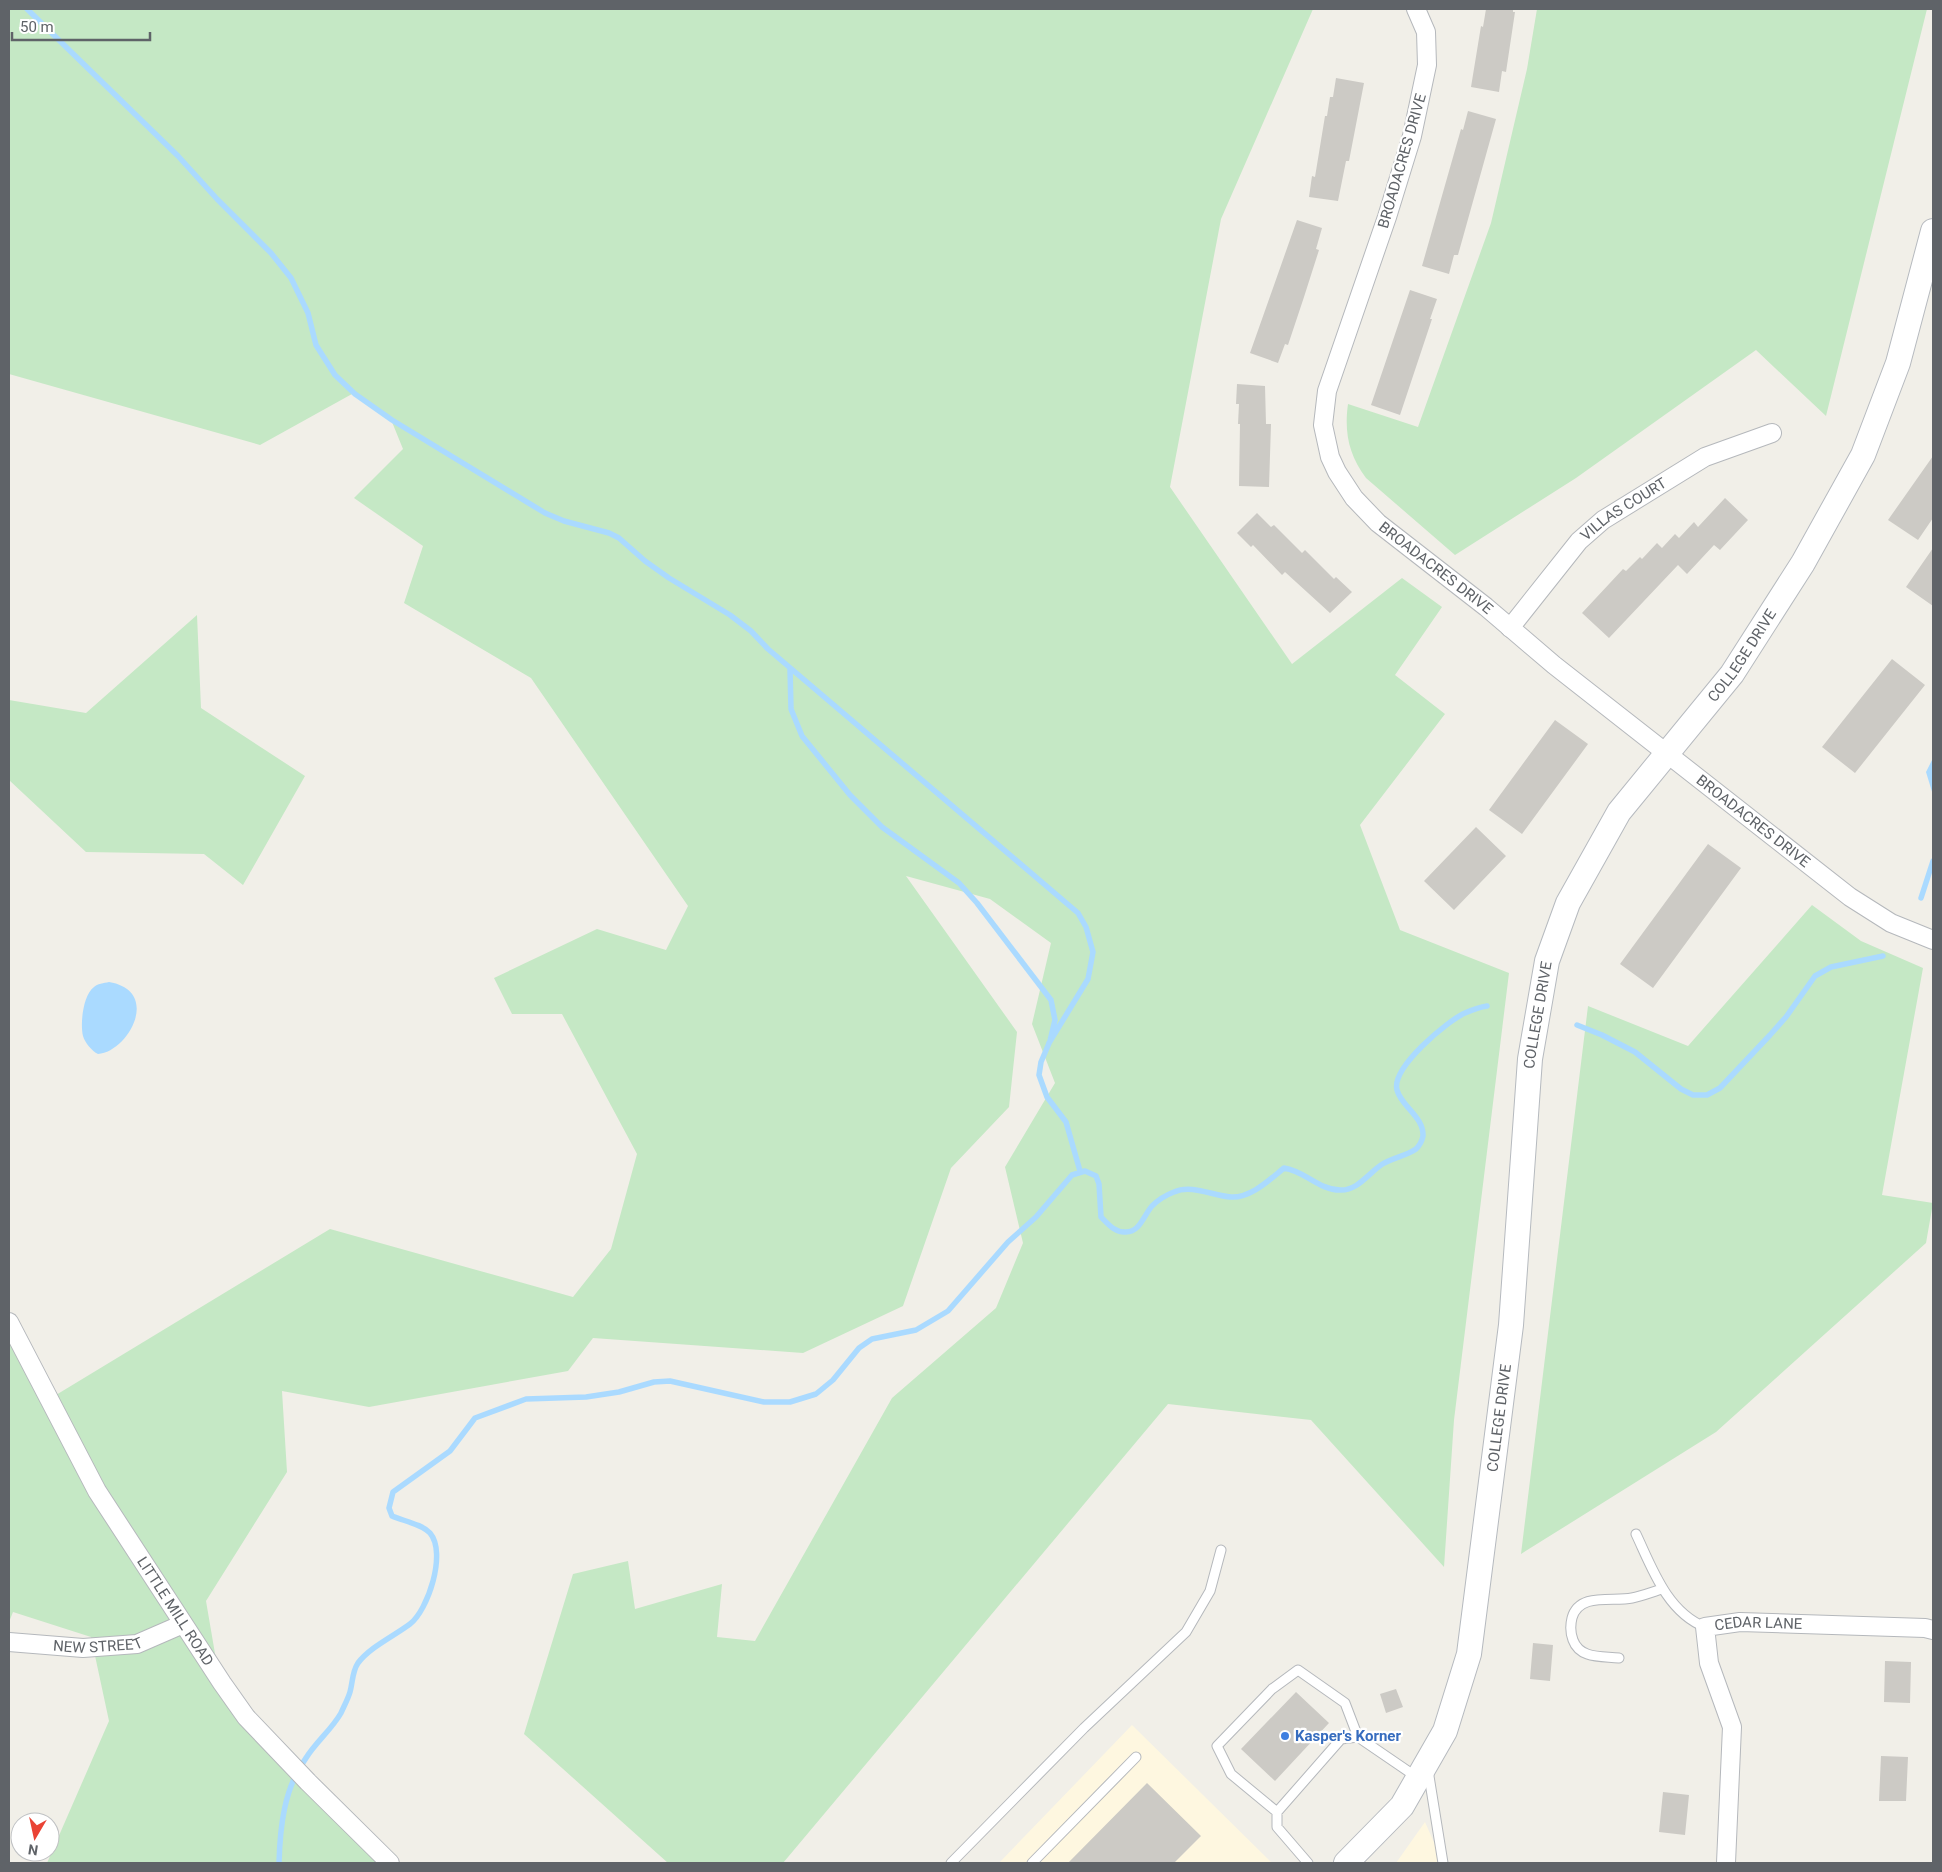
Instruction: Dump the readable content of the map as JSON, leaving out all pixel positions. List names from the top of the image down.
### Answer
{
  "streets": {
    "main road": ["COLLEGE DRIVE"],
    "street": [
      "BROADACRES DRIVE",
      "VILLAS COURT",
      "LITTLE MILL ROAD",
      "CEDAR LANE",
      "NEW STREET"
    ]
  },
  "crossings": [
    ["BROADACRES DRIVE", "VILLAS COURT"],
    ["BROADACRES DRIVE", "COLLEGE DRIVE"],
    ["LITTLE MILL ROAD", "NEW STREET"]
  ],
  "places": ["Kasper's Korner"],
  "scale_bar": "50 m",
  "north": "bottom"
}
